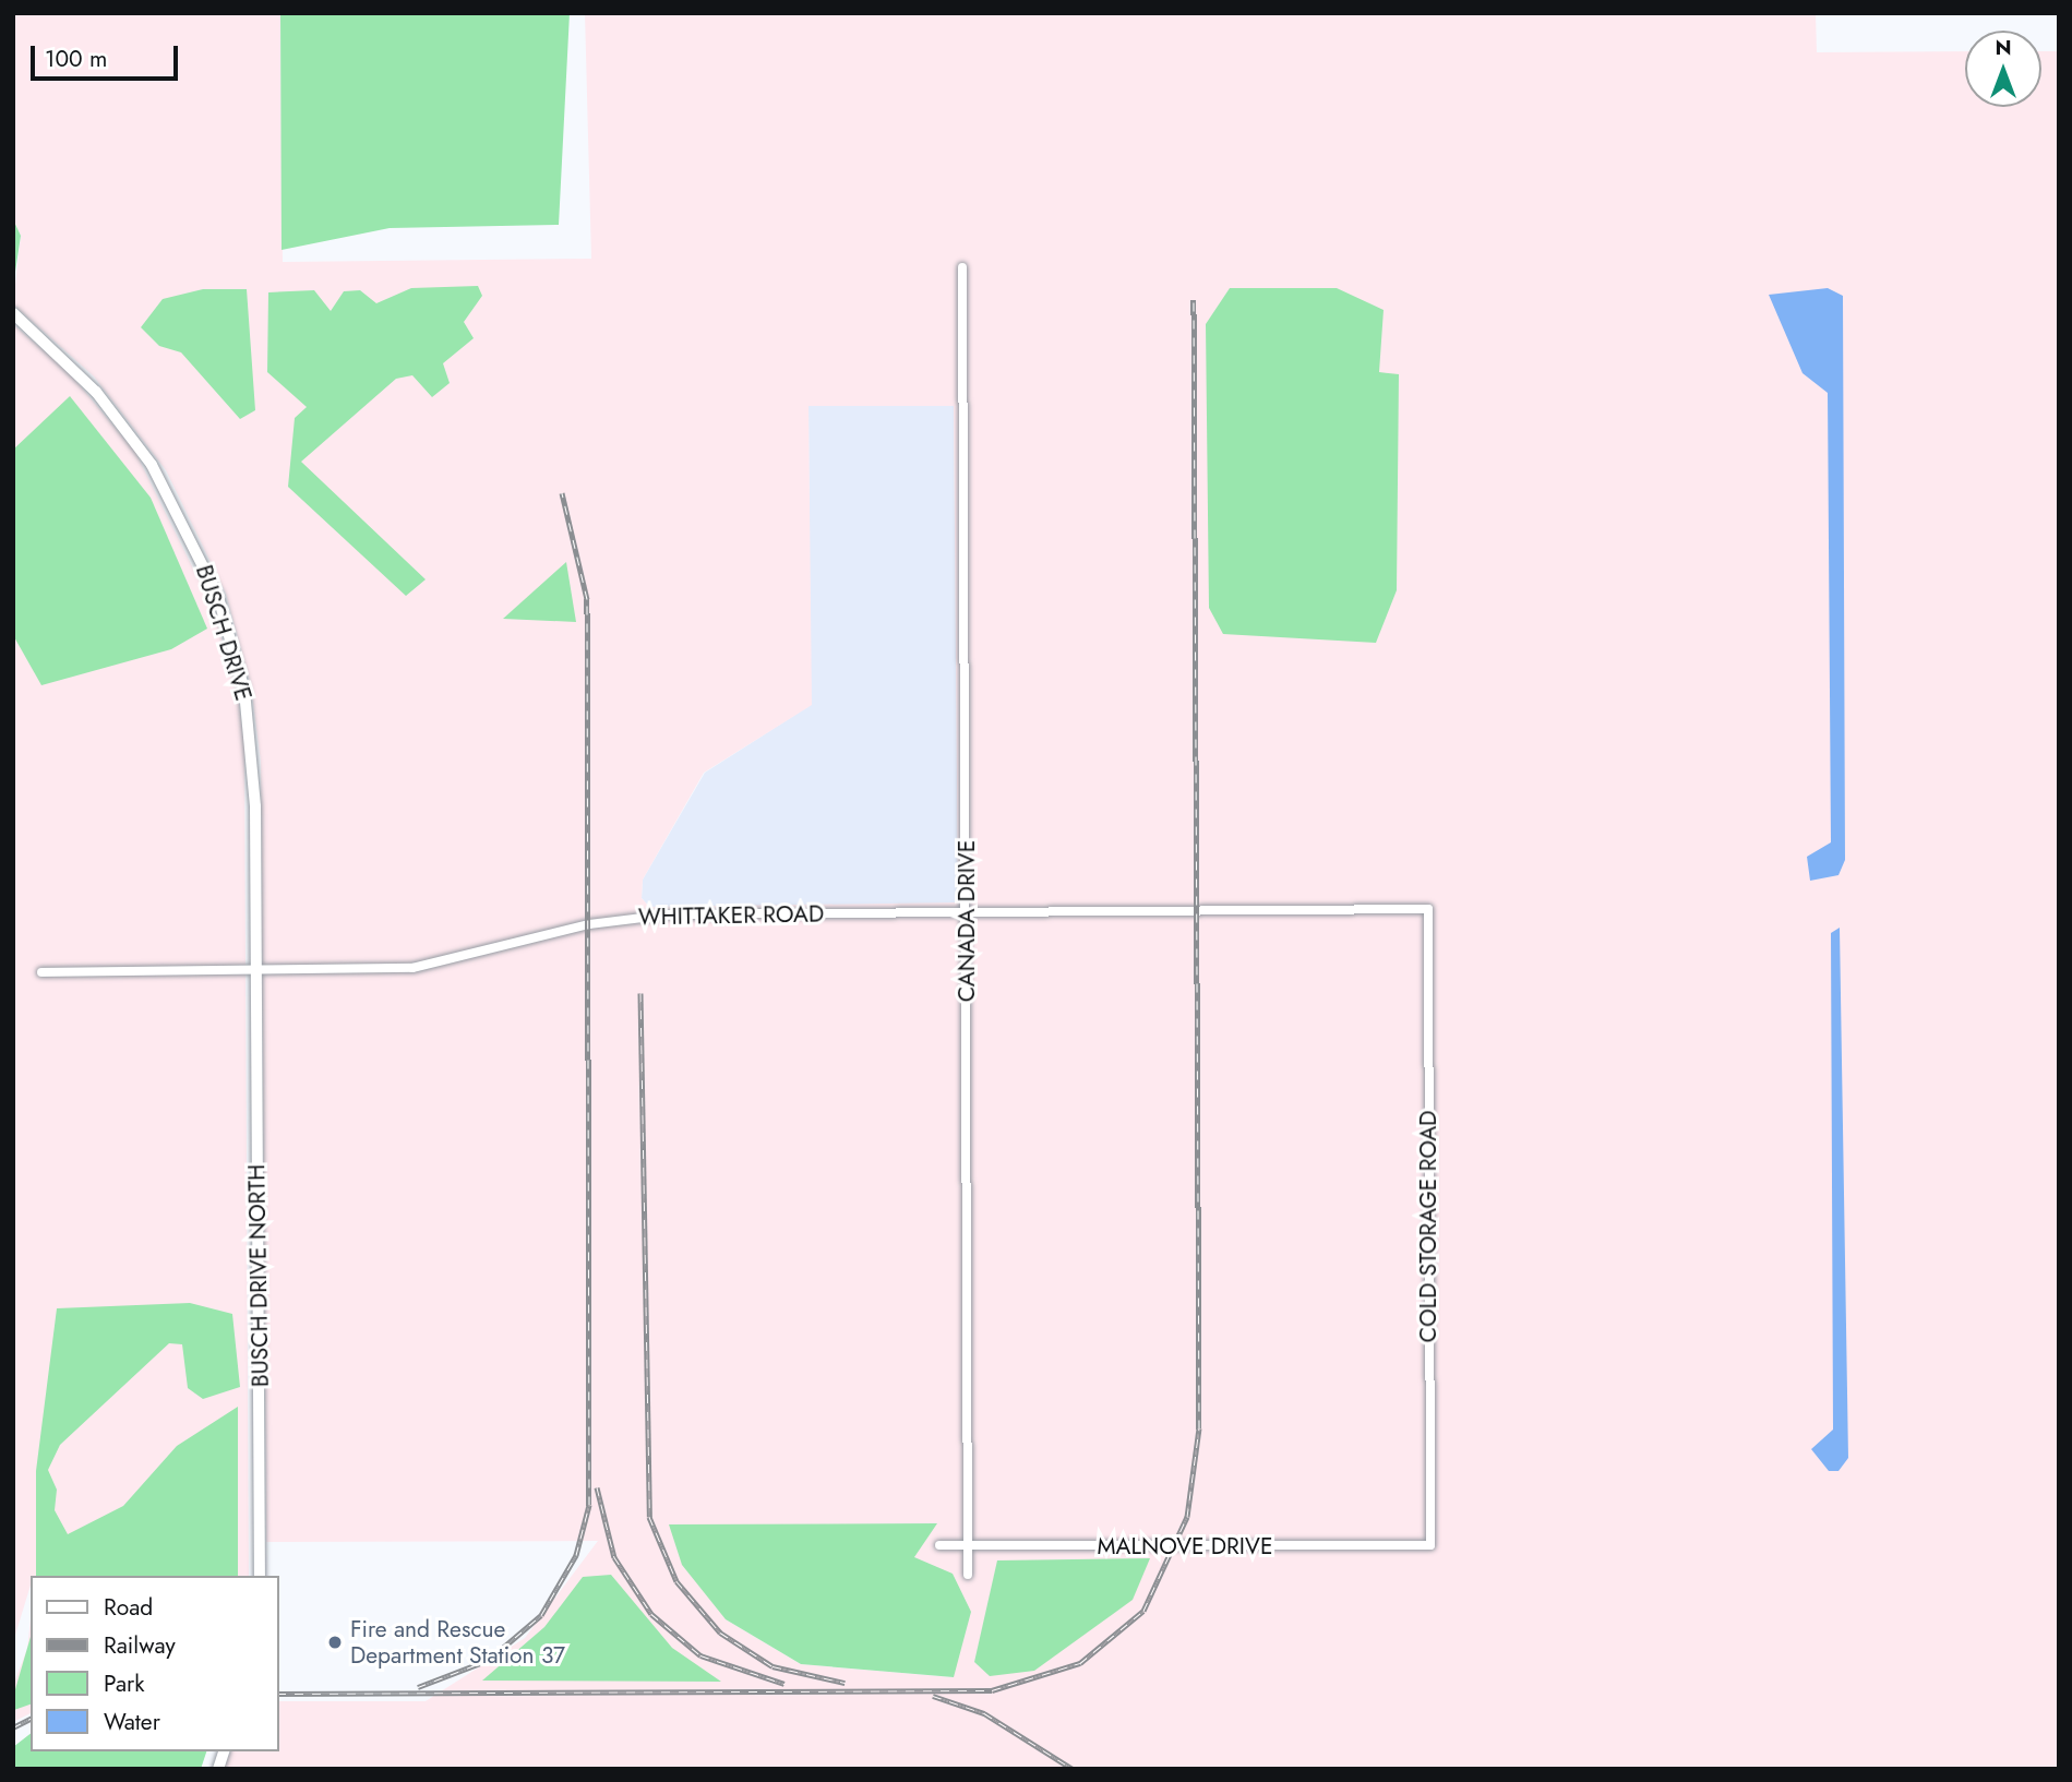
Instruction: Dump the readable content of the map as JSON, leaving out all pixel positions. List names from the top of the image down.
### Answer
{
  "streets": {
    "street": [
      "BUSCH DRIVE",
      "WHITTAKER ROAD",
      "CANADA DRIVE",
      "COLD STORAGE ROAD",
      "BUSCH DRIVE NORTH",
      "MALNOVE DRIVE"
    ]
  },
  "crossings": [
    ["BUSCH DRIVE", "WHITTAKER ROAD"],
    ["BUSCH DRIVE", "BUSCH DRIVE NORTH"],
    ["WHITTAKER ROAD", "CANADA DRIVE"],
    ["WHITTAKER ROAD", "COLD STORAGE ROAD"],
    ["WHITTAKER ROAD", "BUSCH DRIVE NORTH"],
    ["CANADA DRIVE", "MALNOVE DRIVE"],
    ["COLD STORAGE ROAD", "MALNOVE DRIVE"]
  ],
  "places": ["Fire and Rescue Department Station 37"],
  "legend": [
    "Road",
    "Railway",
    "Park",
    "Water"
  ],
  "scale_bar": "100 m",
  "north": "top"
}
